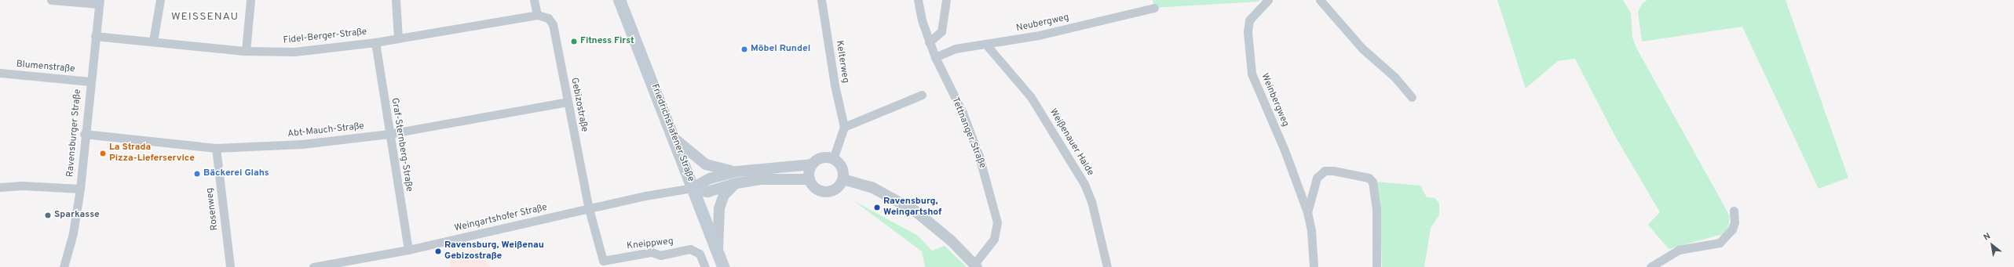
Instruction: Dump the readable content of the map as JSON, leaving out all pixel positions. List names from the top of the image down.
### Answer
{
  "streets": {
    "main road": ["Friedrichshafener Straße"],
    "street": [
      "Neubergweg",
      "Fidel-Berger-Straße",
      "Kelterweg",
      "Blumenstraße",
      "Weinbergweg",
      "Gebizostraße",
      "Abt-Mauch-Straße",
      "Ravensburger Straße",
      "Tettnanger Straße",
      "Weißenauer Halde",
      "Graf-Sternberg-Straße",
      "Rosenweg",
      "Weingartshofer Straße",
      "Kneippweg"
    ]
  },
  "crossings": [
    ["Neubergweg", "Tettnanger Straße"],
    ["Neubergweg", "Weißenauer Halde"],
    ["Fidel-Berger-Straße", "Gebizostraße"],
    ["Fidel-Berger-Straße", "Ravensburger Straße"],
    ["Fidel-Berger-Straße", "Graf-Sternberg-Straße"],
    ["Blumenstraße", "Ravensburger Straße"],
    ["Gebizostraße", "Abt-Mauch-Straße"],
    ["Gebizostraße", "Weingartshofer Straße"],
    ["Gebizostraße", "Kneippweg"],
    ["Abt-Mauch-Straße", "Ravensburger Straße"],
    ["Abt-Mauch-Straße", "Graf-Sternberg-Straße"],
    ["Abt-Mauch-Straße", "Rosenweg"],
    ["Friedrichshafener Straße", "Weingartshofer Straße"],
    ["Graf-Sternberg-Straße", "Weingartshofer Straße"],
    ["Weingartshofer Straße", "Kneippweg"]
  ],
  "districts": ["WEISSENAU"],
  "places": [
    "Fitness First",
    "Möbel Rundel",
    "La Strada Pizza-Lieferservice",
    "Bäckerei Glahs",
    "Ravensburg, Weingartshof",
    "Sparkasse",
    "Ravensburg, Weißenau Gebizostraße"
  ],
  "north": "top left"
}
